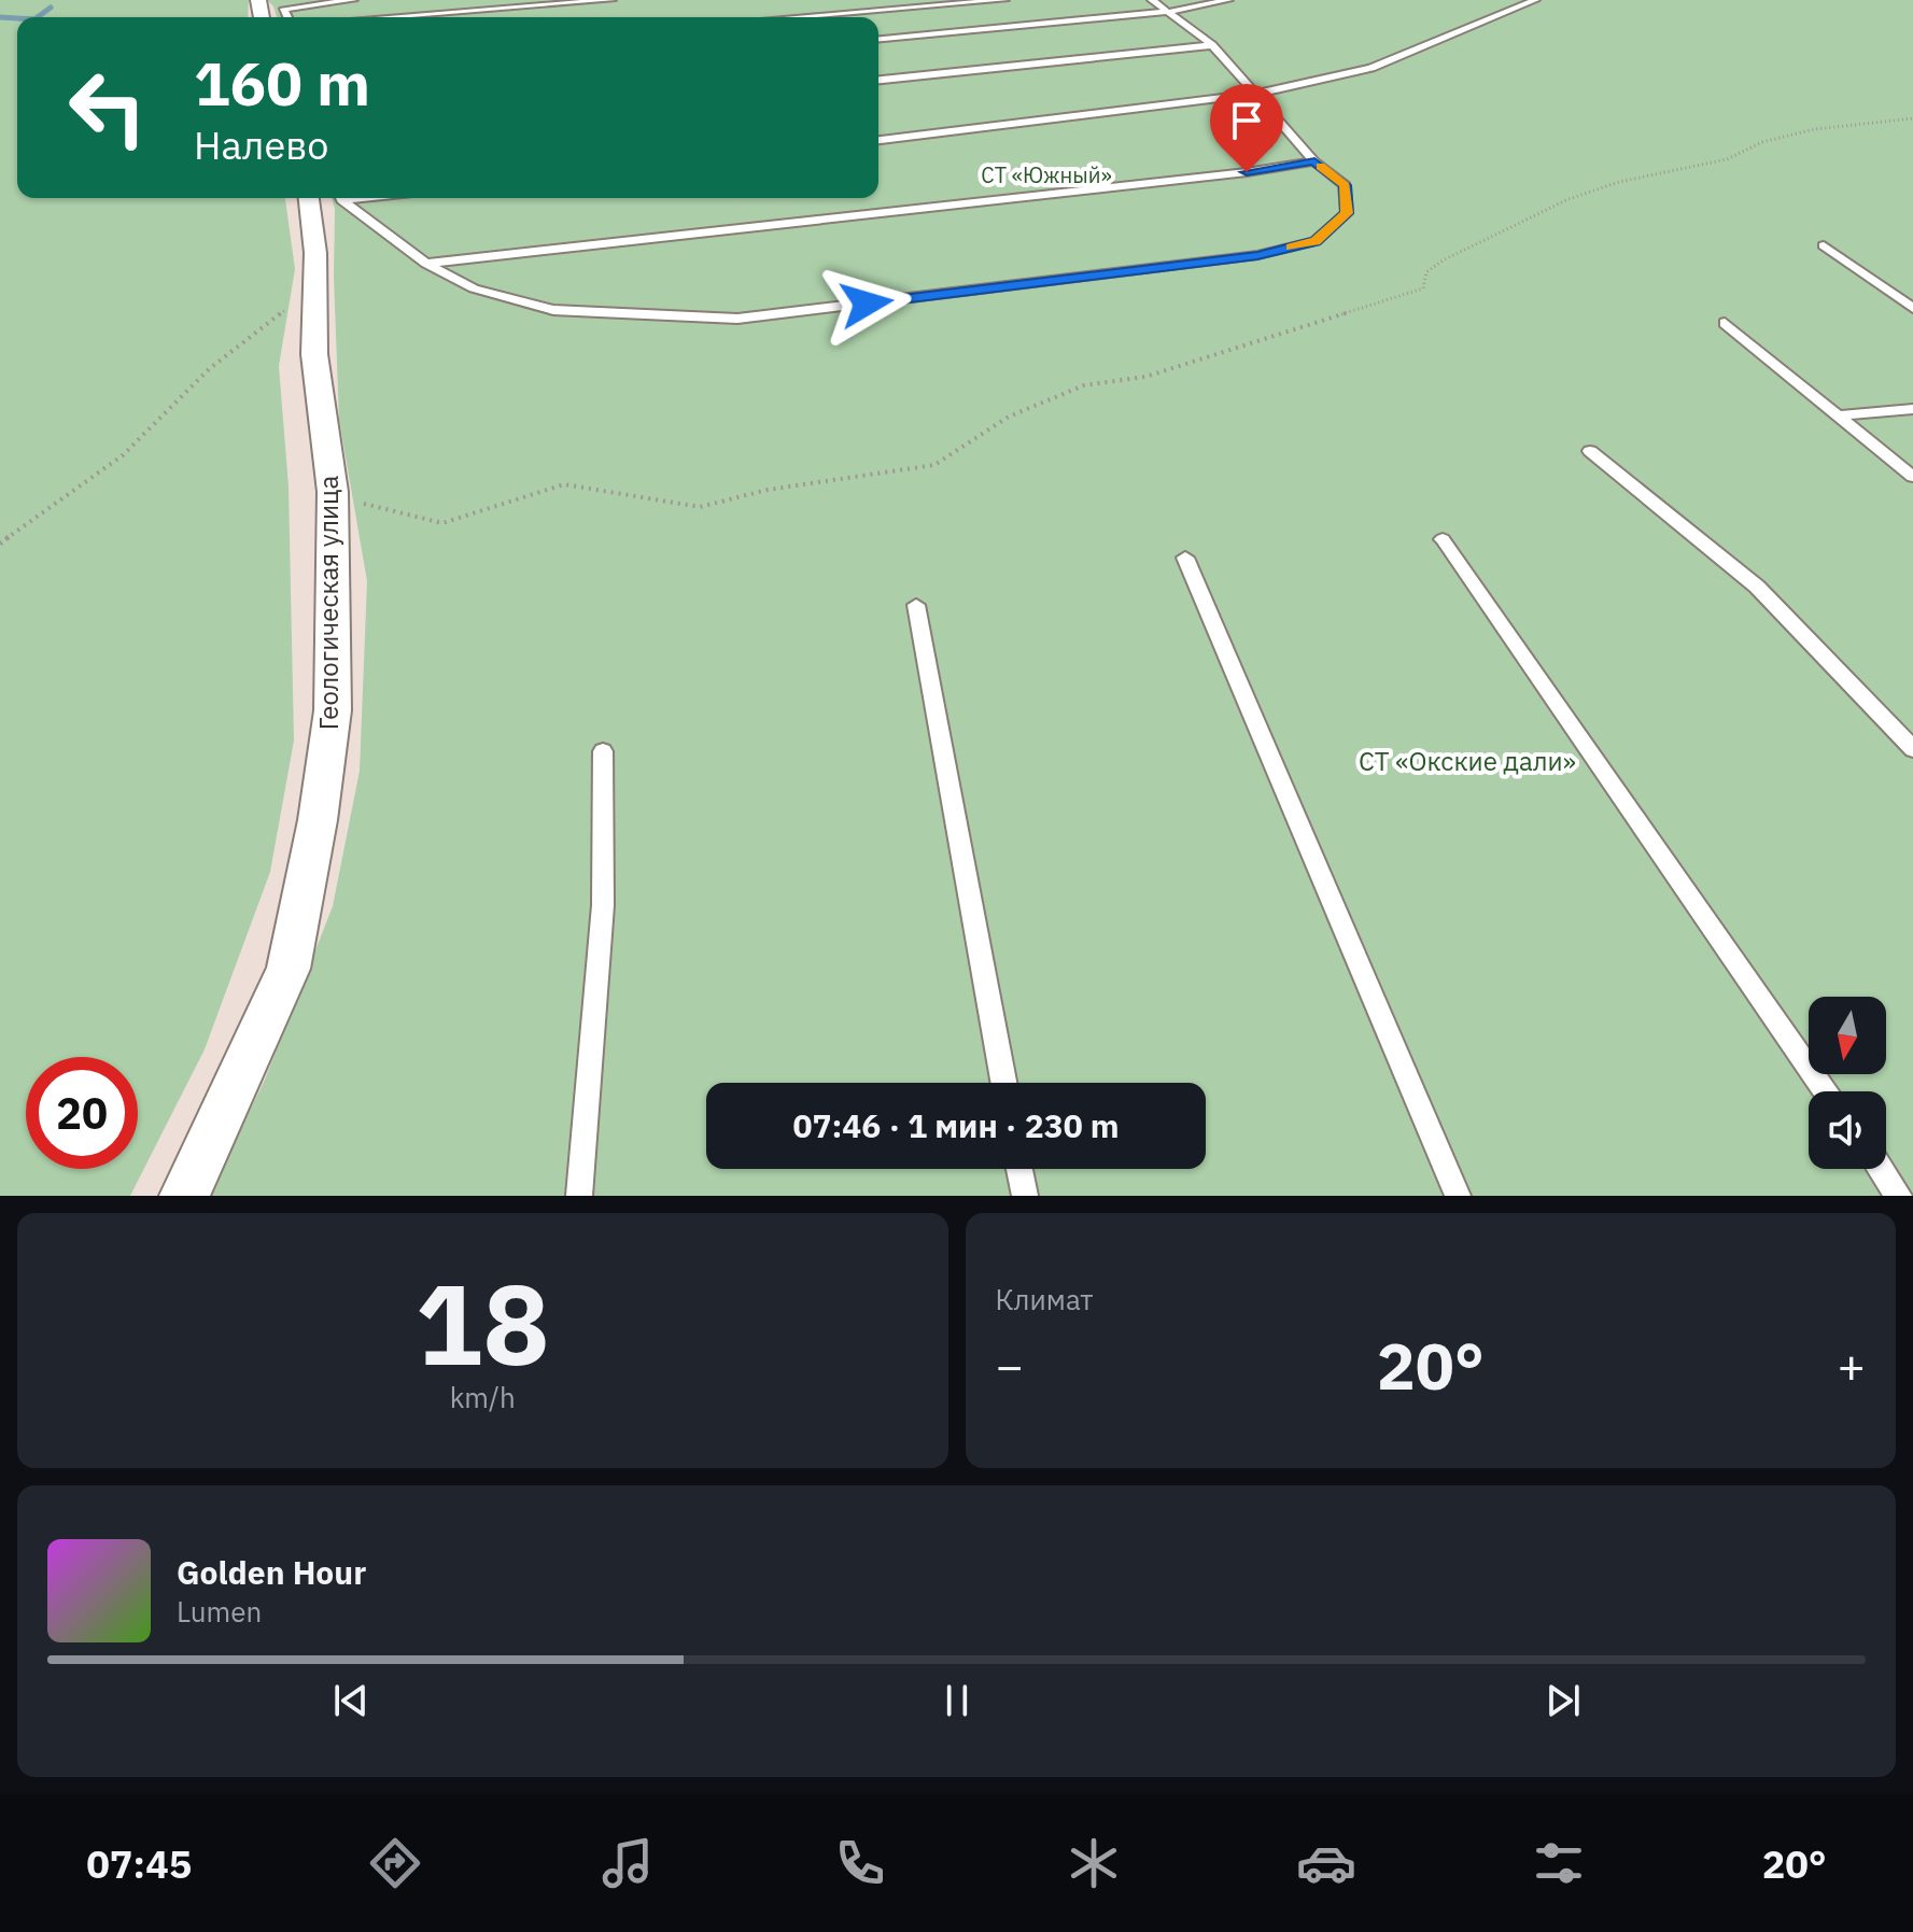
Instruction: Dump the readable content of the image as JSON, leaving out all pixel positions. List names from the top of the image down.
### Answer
{
  "streets": {
    "street": ["Геологическая улица"]
  },
  "parks": ["СТ «Южный»", "СТ «Окские дали»"],
  "north": "bottom",
  "page": {
    "turn": ["160 m", "Налево"],
    "limit": "20",
    "trip": "07:46 · 1 мин · 230 m",
    "tile": [
      ["18", "km/h"],
      "Климат"
    ],
    "heat": ["−", "20°", "+"],
    "song": ["Golden Hour", "Lumen"],
    "tabs": ["07:45", "20°"]
  }
}
